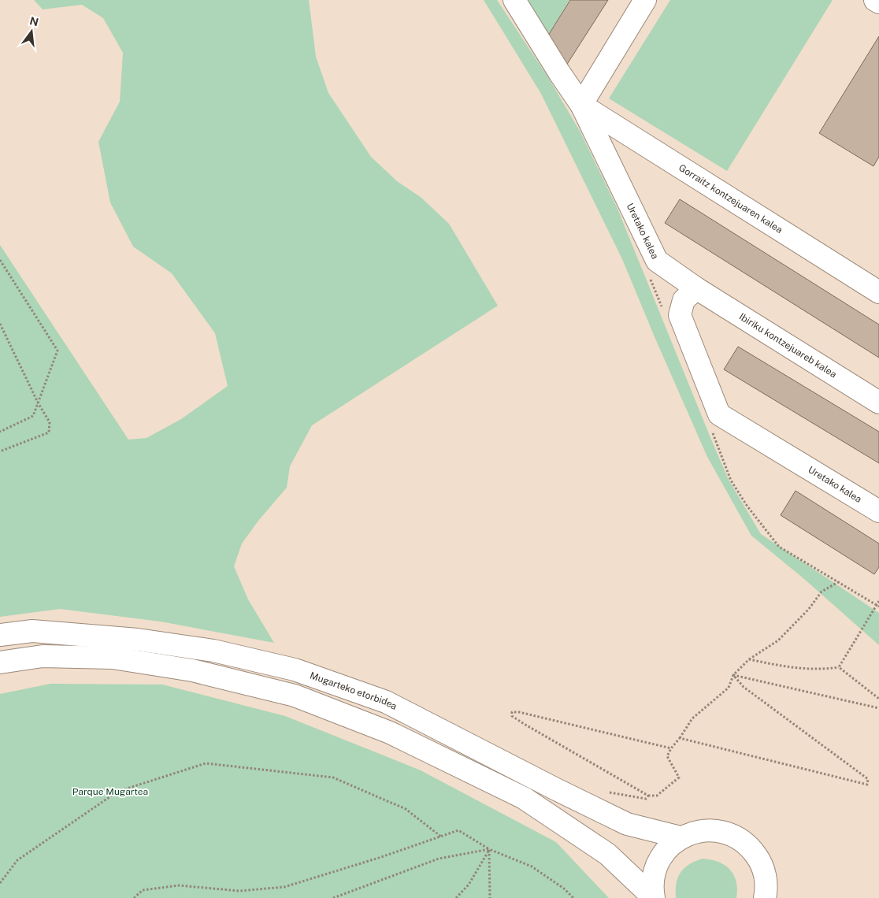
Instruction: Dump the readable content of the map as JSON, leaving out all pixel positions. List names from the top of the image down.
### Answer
{
  "streets": {
    "street": [
      "Gorraitz kontzejuaren kalea",
      "Uretako kalea",
      "Ibiriku kontzejuareb kalea",
      "Mugarteko etorbidea"
    ]
  },
  "crossings": [
    ["Gorraitz kontzejuaren kalea", "Uretako kalea"],
    ["Uretako kalea", "Ibiriku kontzejuareb kalea"]
  ],
  "parks": ["Parque Mugartea"],
  "north": "top"
}
